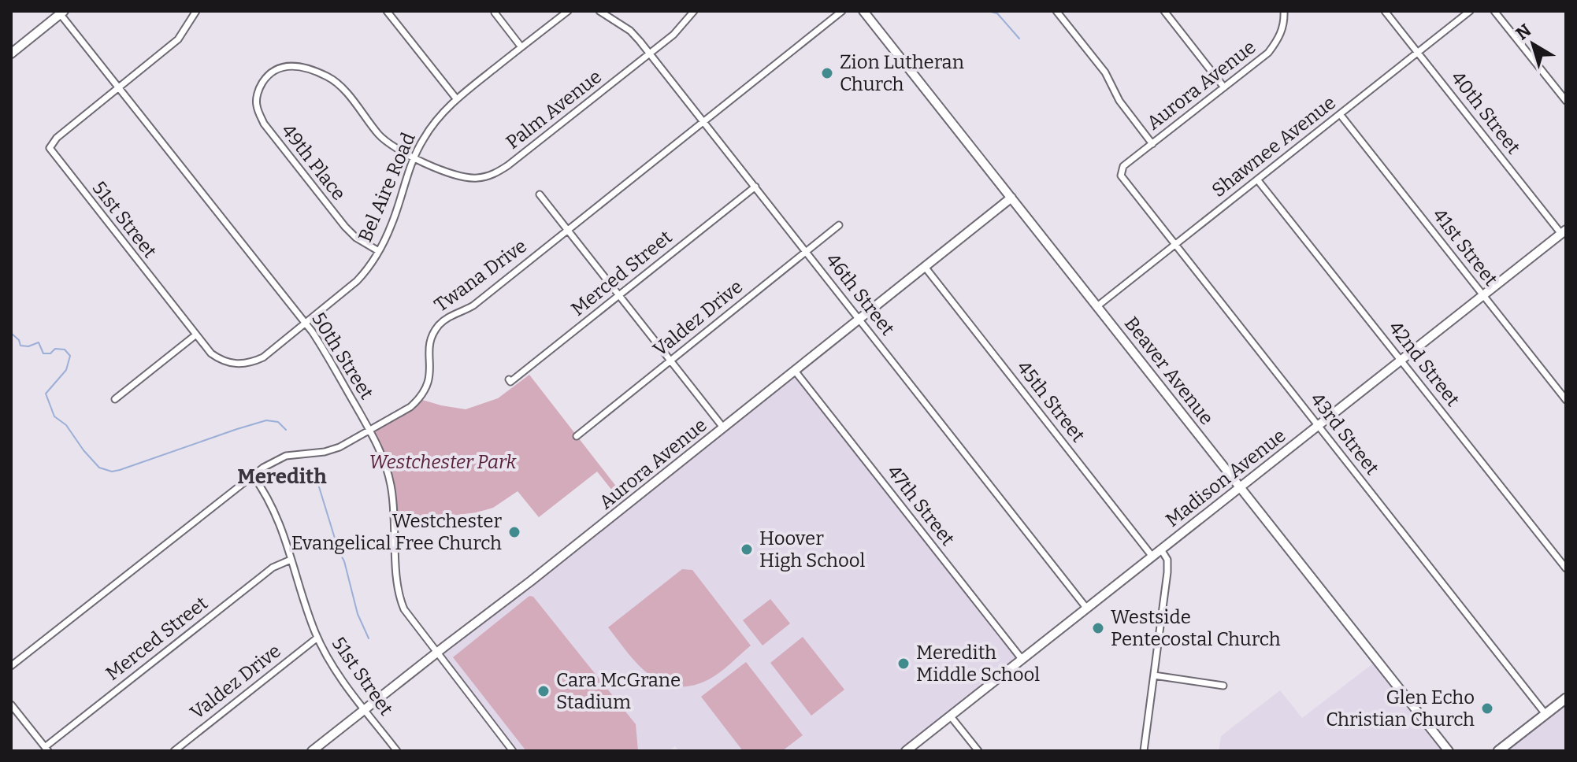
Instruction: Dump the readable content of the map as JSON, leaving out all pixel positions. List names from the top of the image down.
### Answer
{
  "streets": {
    "street": [
      "Aurora Avenue",
      "Palm Avenue",
      "40th Street",
      "Shawnee Avenue",
      "49th Place",
      "Bel Aire Road",
      "51st Street",
      "41st Street",
      "Merced Street",
      "Twana Drive",
      "46th Street",
      "Valdez Drive",
      "50th Street",
      "42nd Street",
      "Beaver Avenue",
      "45th Street",
      "43rd Street",
      "Madison Avenue",
      "47th Street"
    ]
  },
  "crossings": [
    ["Aurora Avenue", "51st Street"],
    ["Aurora Avenue", "46th Street"],
    ["Aurora Avenue", "50th Street"],
    ["Aurora Avenue", "Beaver Avenue"],
    ["Aurora Avenue", "45th Street"],
    ["Aurora Avenue", "43rd Street"],
    ["Aurora Avenue", "47th Street"],
    ["Palm Avenue", "49th Place"],
    ["Palm Avenue", "Bel Aire Road"],
    ["Palm Avenue", "46th Street"],
    ["40th Street", "Shawnee Avenue"],
    ["40th Street", "Madison Avenue"],
    ["Shawnee Avenue", "41st Street"],
    ["Shawnee Avenue", "42nd Street"],
    ["Shawnee Avenue", "Beaver Avenue"],
    ["Shawnee Avenue", "43rd Street"],
    ["49th Place", "Bel Aire Road"],
    ["Bel Aire Road", "51st Street"],
    ["Bel Aire Road", "50th Street"],
    ["51st Street", "Merced Street"],
    ["51st Street", "Twana Drive"],
    ["51st Street", "Valdez Drive"],
    ["51st Street", "50th Street"],
    ["41st Street", "Madison Avenue"],
    ["Merced Street", "46th Street"],
    ["Twana Drive", "46th Street"],
    ["Twana Drive", "50th Street"],
    ["46th Street", "Valdez Drive"],
    ["46th Street", "Madison Avenue"],
    ["42nd Street", "Madison Avenue"],
    ["Beaver Avenue", "Madison Avenue"],
    ["45th Street", "Madison Avenue"],
    ["43rd Street", "Madison Avenue"],
    ["Madison Avenue", "47th Street"]
  ],
  "districts": ["Meredith"],
  "parks": ["Westchester Park"],
  "places": [
    "Zion Lutheran Church",
    "Westchester Evangelical Free Church",
    "Hoover High School",
    "Westside Pentecostal Church",
    "Meredith Middle School",
    "Cara McGrane Stadium",
    "Glen Echo Christian Church"
  ],
  "north": "top left"
}
